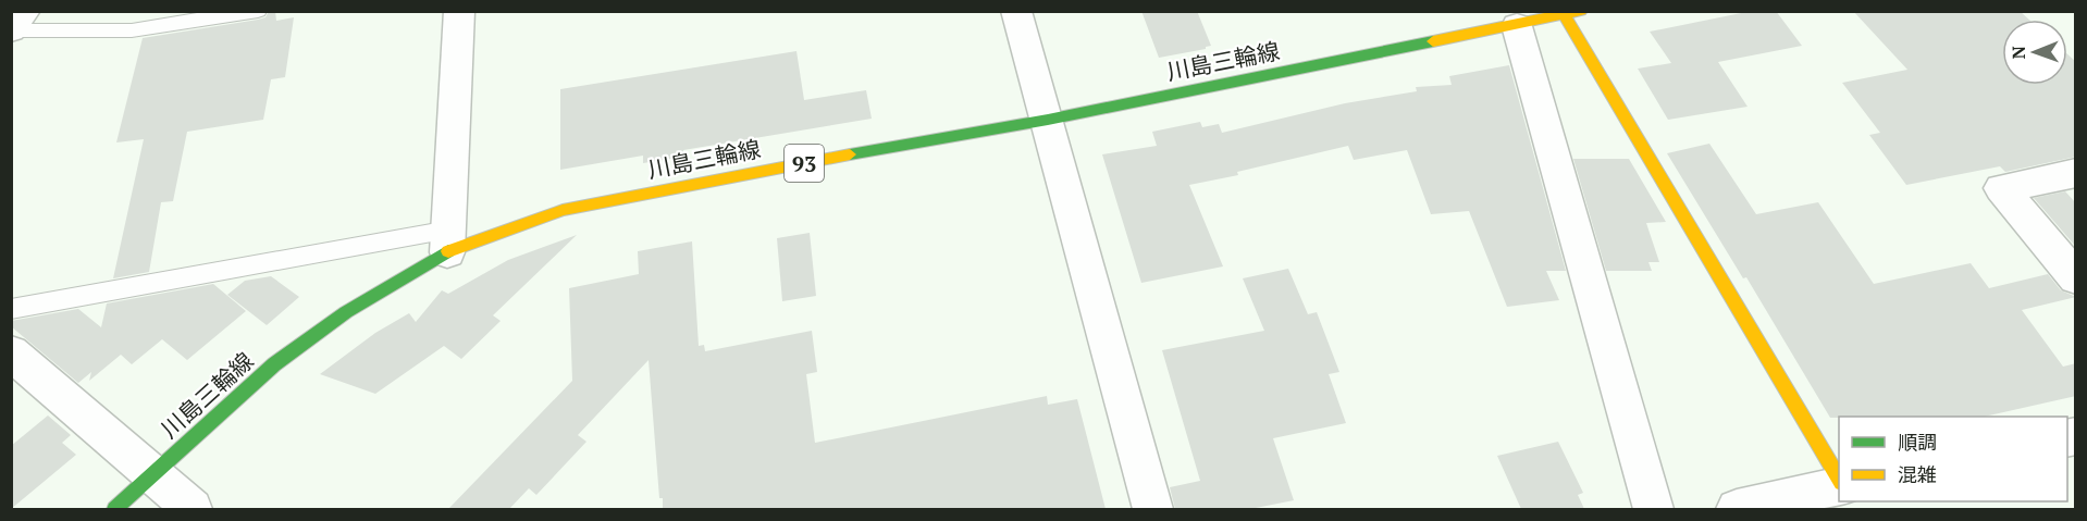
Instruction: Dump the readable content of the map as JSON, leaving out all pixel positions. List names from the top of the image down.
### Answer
{
  "streets": {
    "main road": ["川島三輪線", "93"]
  },
  "legend": ["順調", "混雑"],
  "north": "left"
}
